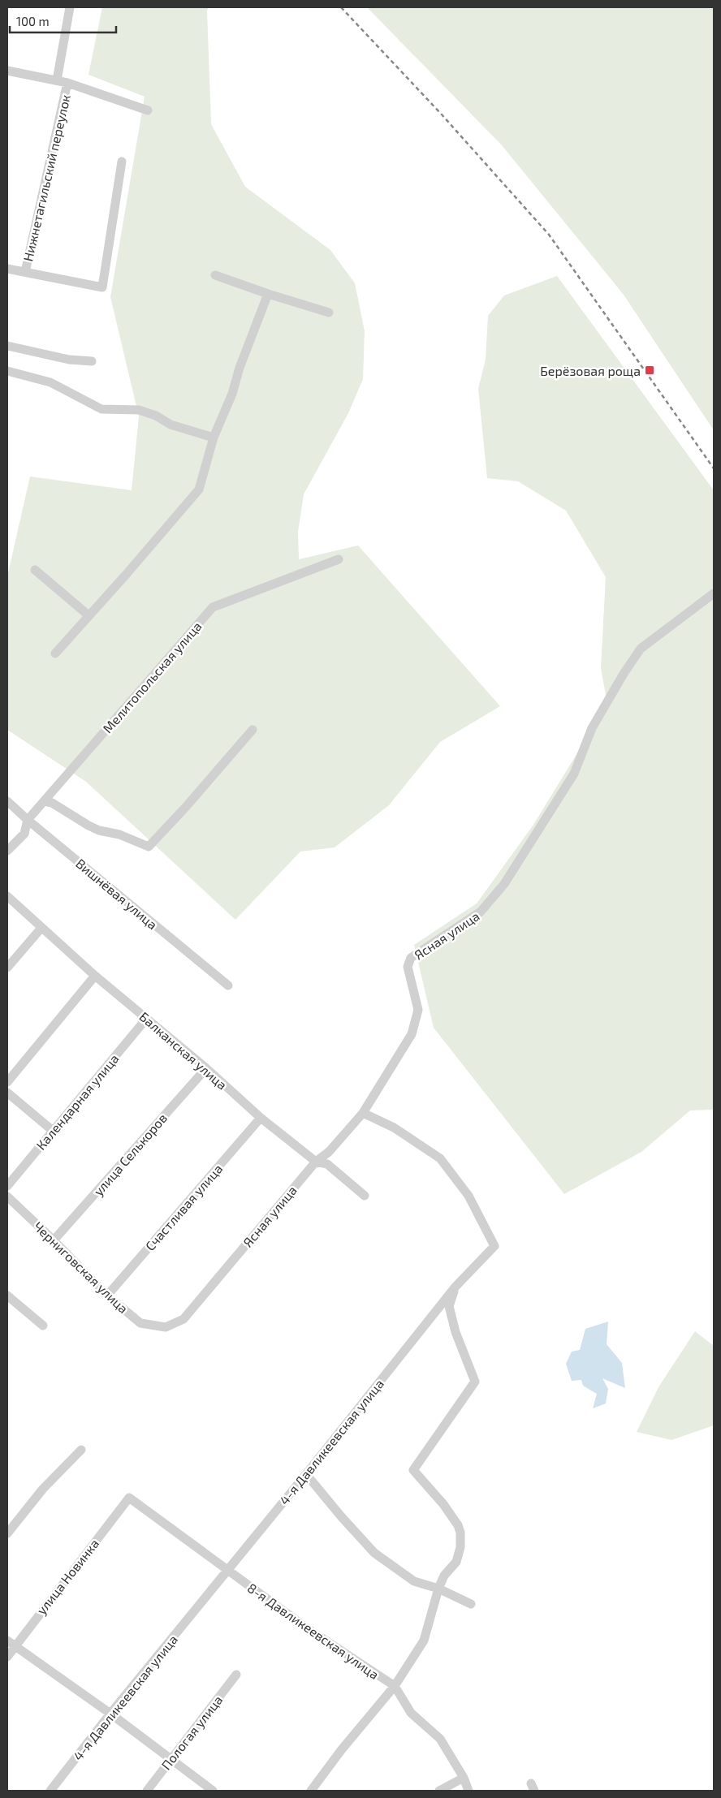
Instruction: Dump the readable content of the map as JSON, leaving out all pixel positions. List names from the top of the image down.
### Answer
{
  "streets": {
    "street": [
      "Нижнетагильский переулок",
      "Мелитопольская улица",
      "Вишнёвая улица",
      "Ясная улица",
      "Балканская улица",
      "Календарная улица",
      "улица Селькоров",
      "Счастливая улица",
      "Черниговская улица",
      "4-я Давликеевская улица",
      "улица Новинка",
      "8-я Давликеевская улица",
      "Пологая улица"
    ]
  },
  "crossings": [
    ["Мелитопольская улица", "Вишнёвая улица"],
    ["Ясная улица", "Балканская улица"],
    ["Ясная улица", "Черниговская улица"],
    ["Ясная улица", "4-я Давликеевская улица"],
    ["Балканская улица", "Календарная улица"],
    ["Балканская улица", "улица Селькоров"],
    ["Балканская улица", "Счастливая улица"],
    ["улица Селькоров", "Черниговская улица"],
    ["Счастливая улица", "Черниговская улица"],
    ["4-я Давликеевская улица", "8-я Давликеевская улица"],
    ["улица Новинка", "8-я Давликеевская улица"]
  ],
  "places": {
    "transit": ["Берёзовая роща"]
  },
  "scale_bar": "100 m"
}
